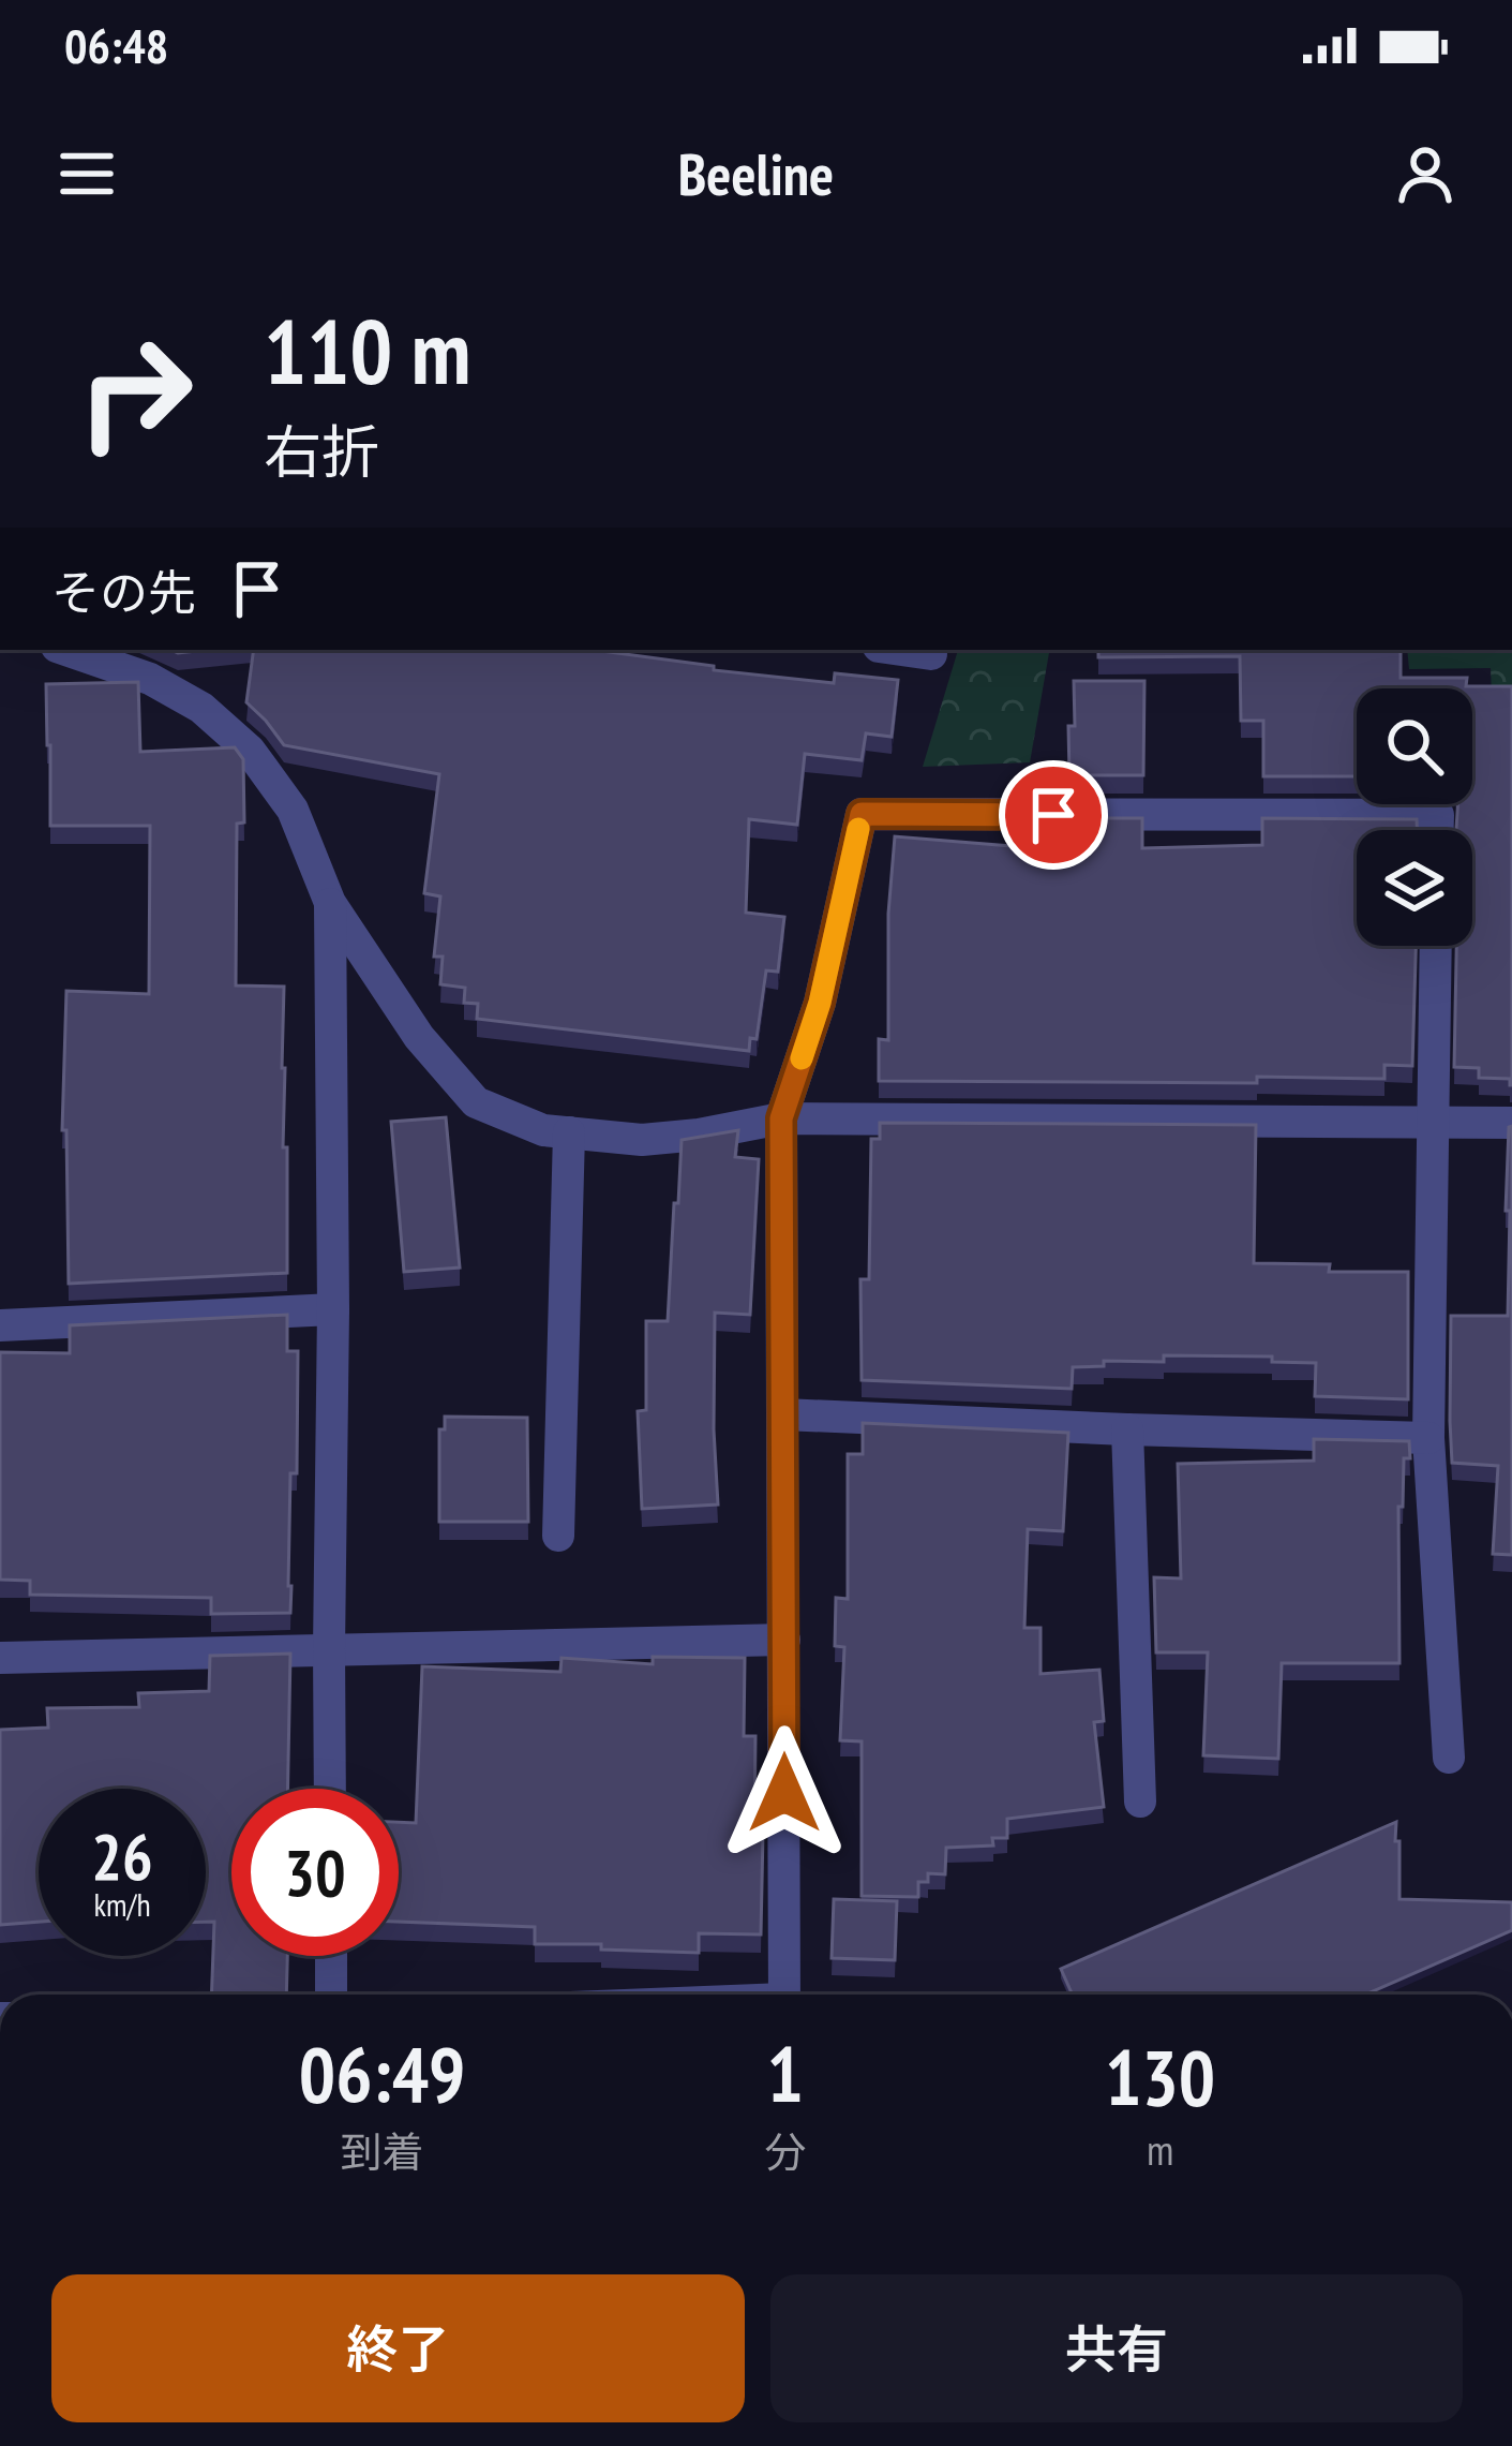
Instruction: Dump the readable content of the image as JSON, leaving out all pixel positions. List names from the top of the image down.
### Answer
{
  "page": {
    "status": "06:48",
    "header": "Beeline",
    "turn": ["110 m", "右折"],
    "then": "その先",
    "speed": "26 km/h",
    "limit": "30",
    "eta": [
      "06:49",
      "到着",
      "1",
      "分",
      "130",
      "m"
    ],
    "buttons": ["終了", "共有"]
  }
}
